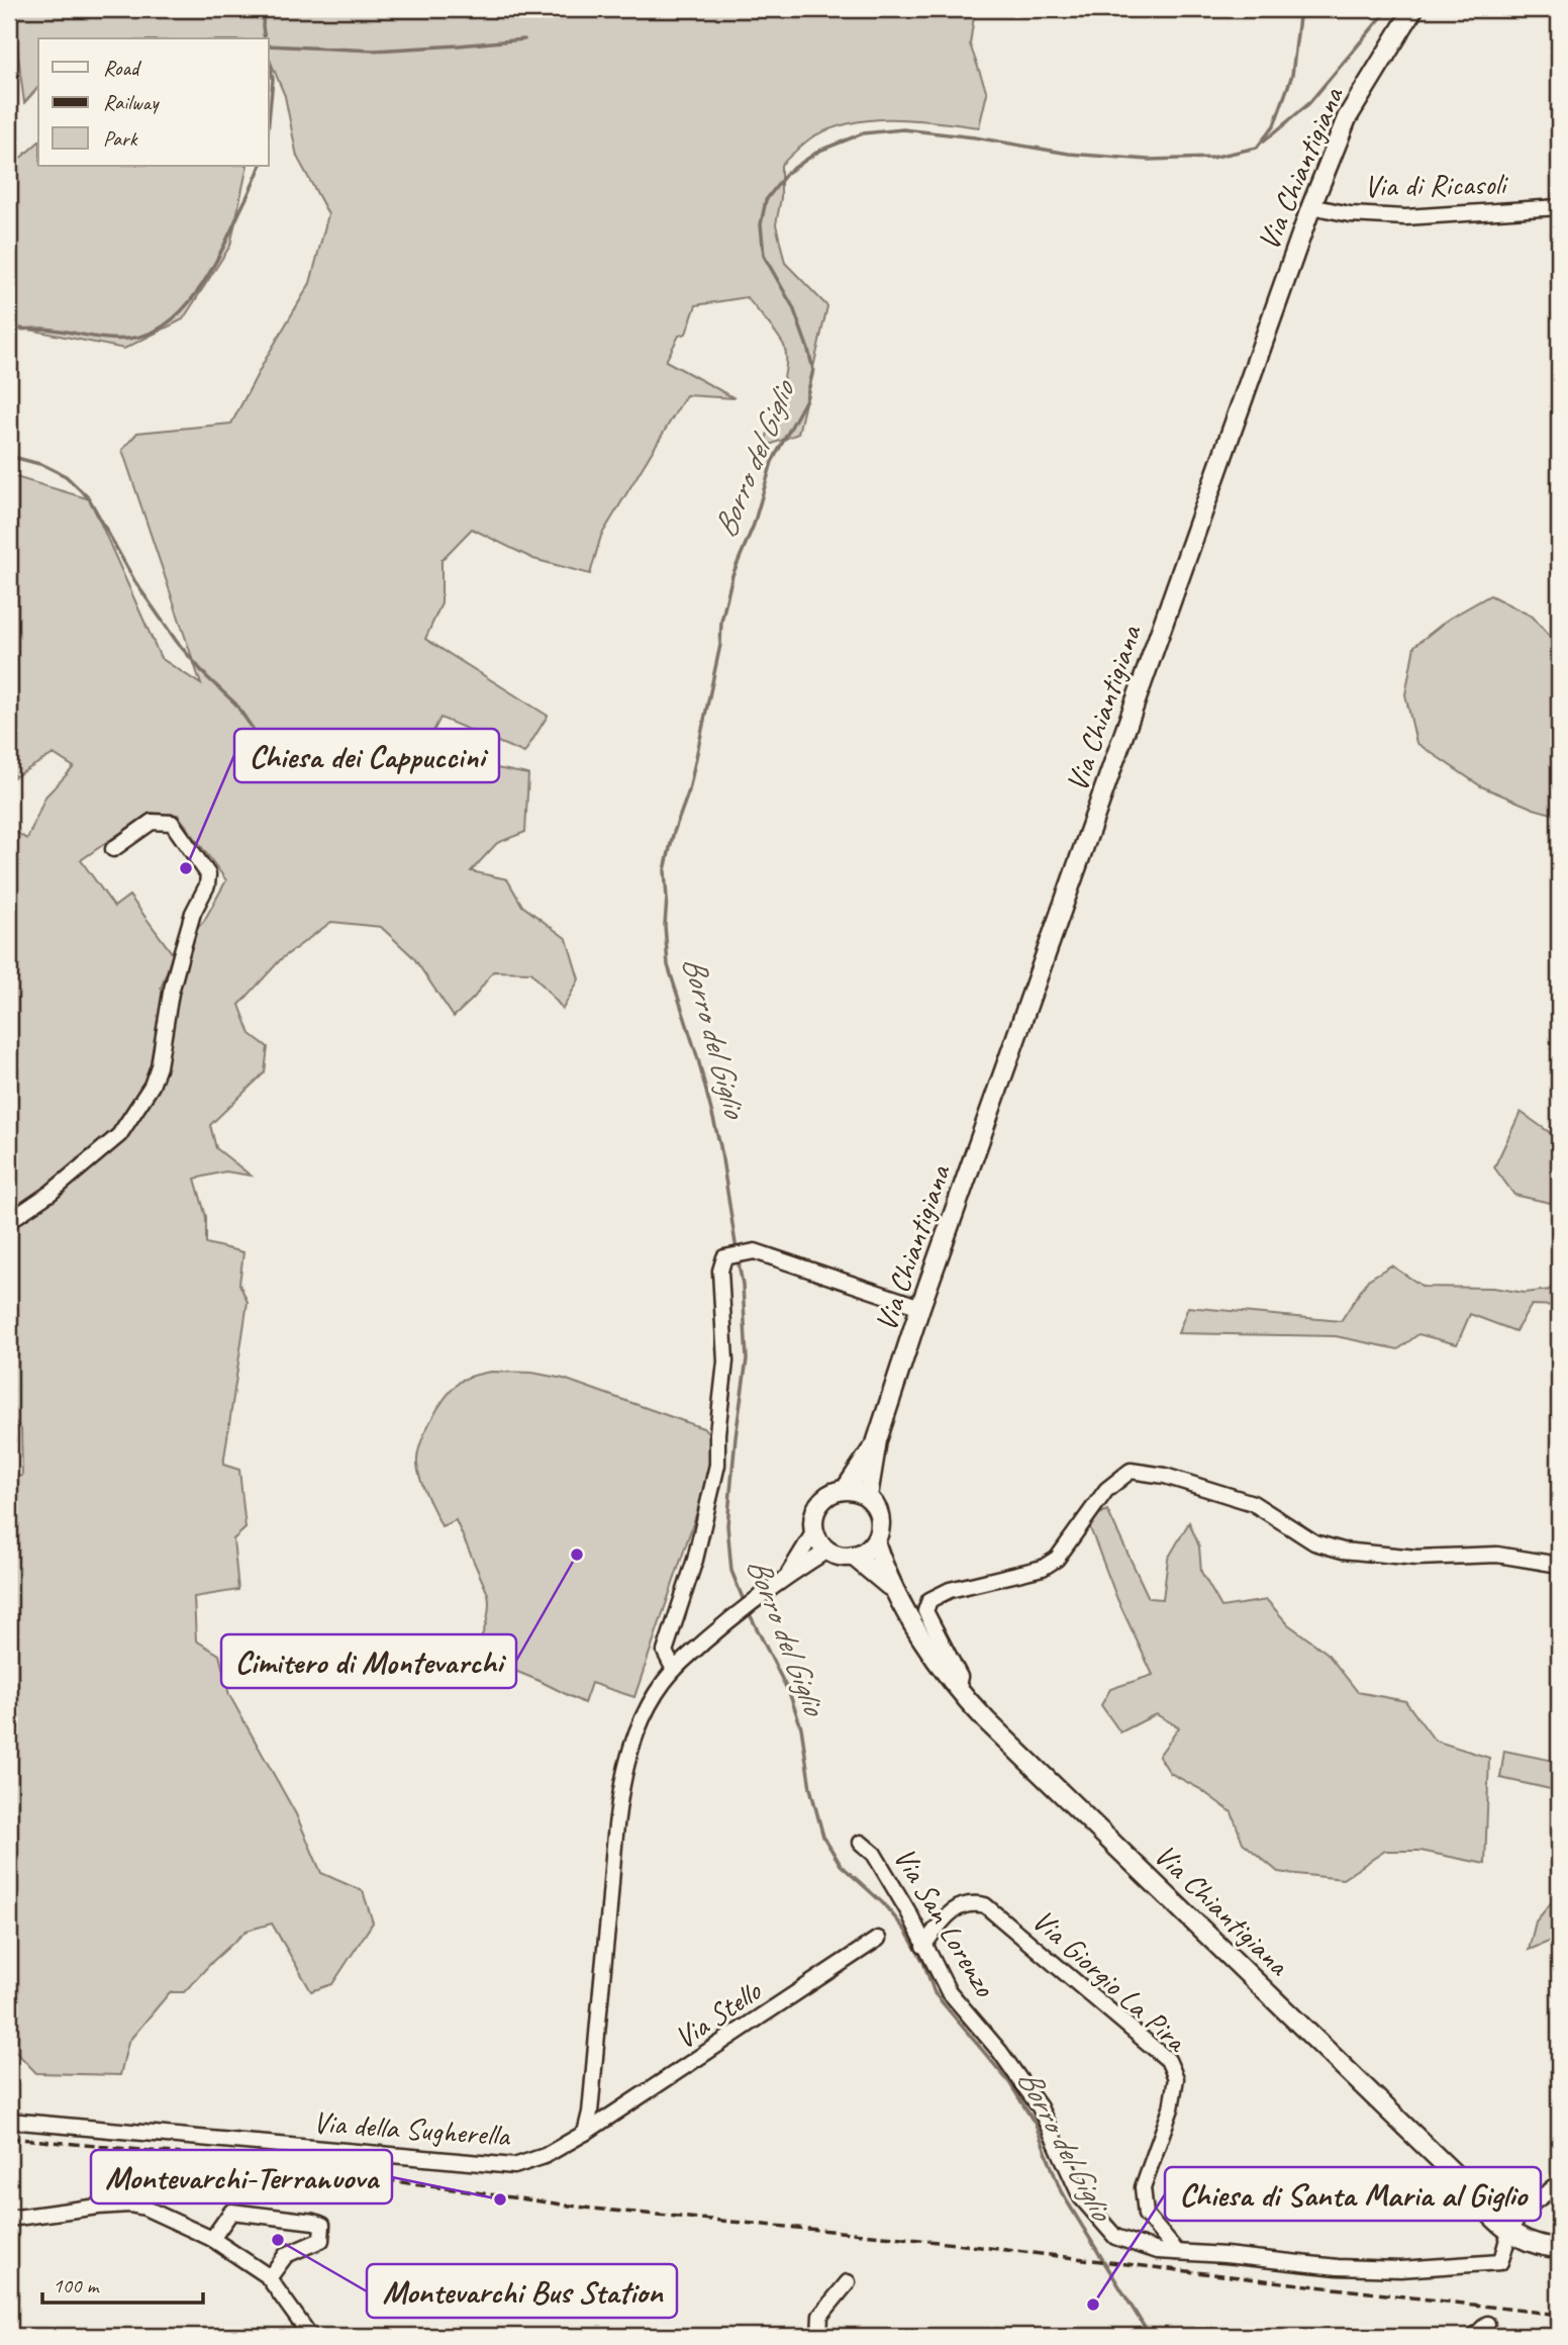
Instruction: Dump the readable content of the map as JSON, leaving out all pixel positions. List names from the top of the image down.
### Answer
{
  "streets": {
    "main road": ["Via Chiantigiana"],
    "street": [
      "Via di Ricasoli",
      "Via San Lorenzo",
      "Via Giorgio La Pira",
      "Via Stello",
      "Via della Sugherella"
    ]
  },
  "crossings": [
    ["Via Chiantigiana", "Via di Ricasoli"],
    ["Via Chiantigiana", "Via San Lorenzo"],
    ["Via San Lorenzo", "Via Giorgio La Pira"],
    ["Via Stello", "Via della Sugherella"]
  ],
  "water": ["Borro del Giglio"],
  "places": [
    "Chiesa dei Cappuccini",
    "Cimitero di Montevarchi",
    "Montevarchi-Terranuova",
    "Montevarchi Bus Station",
    "Chiesa di Santa Maria al Giglio"
  ],
  "legend": ["Road", "Railway", "Park"],
  "scale_bar": "100 m"
}
